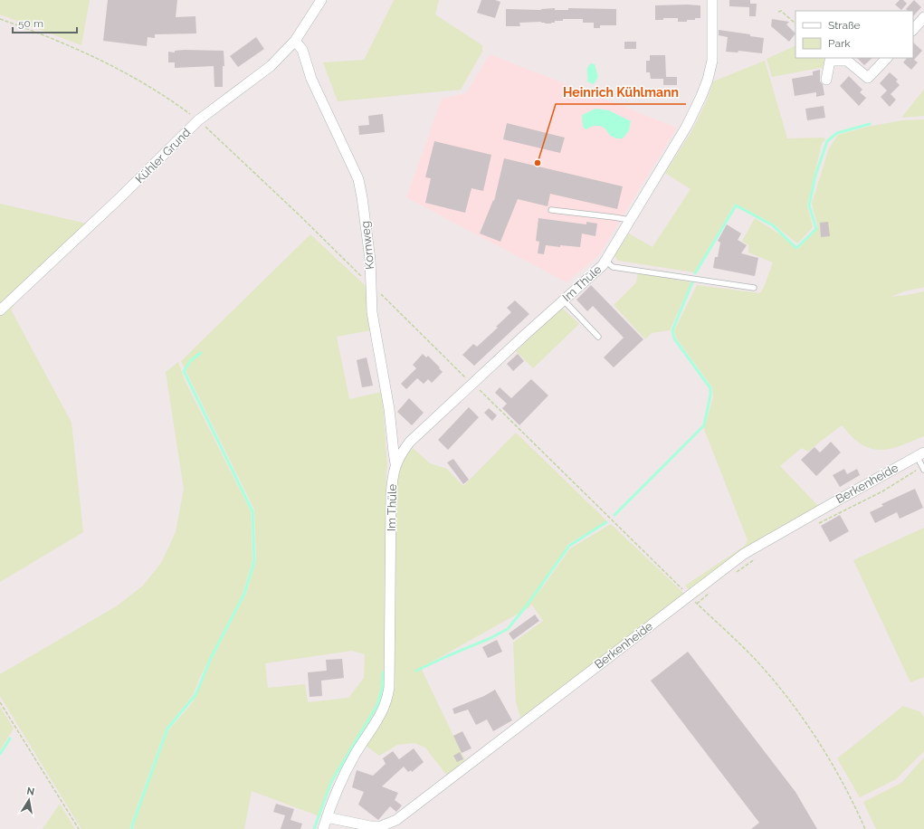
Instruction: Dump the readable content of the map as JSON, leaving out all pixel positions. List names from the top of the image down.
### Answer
{
  "streets": {
    "street": [
      "Kühler Grund",
      "Kornweg",
      "Im Thüle",
      "Berkenheide"
    ]
  },
  "crossings": [
    ["Kühler Grund", "Kornweg"],
    ["Kornweg", "Im Thüle"],
    ["Im Thüle", "Berkenheide"]
  ],
  "places": ["Heinrich Kühlmann"],
  "legend": ["Straße", "Park"],
  "scale_bar": "50 m",
  "north": "top"
}
